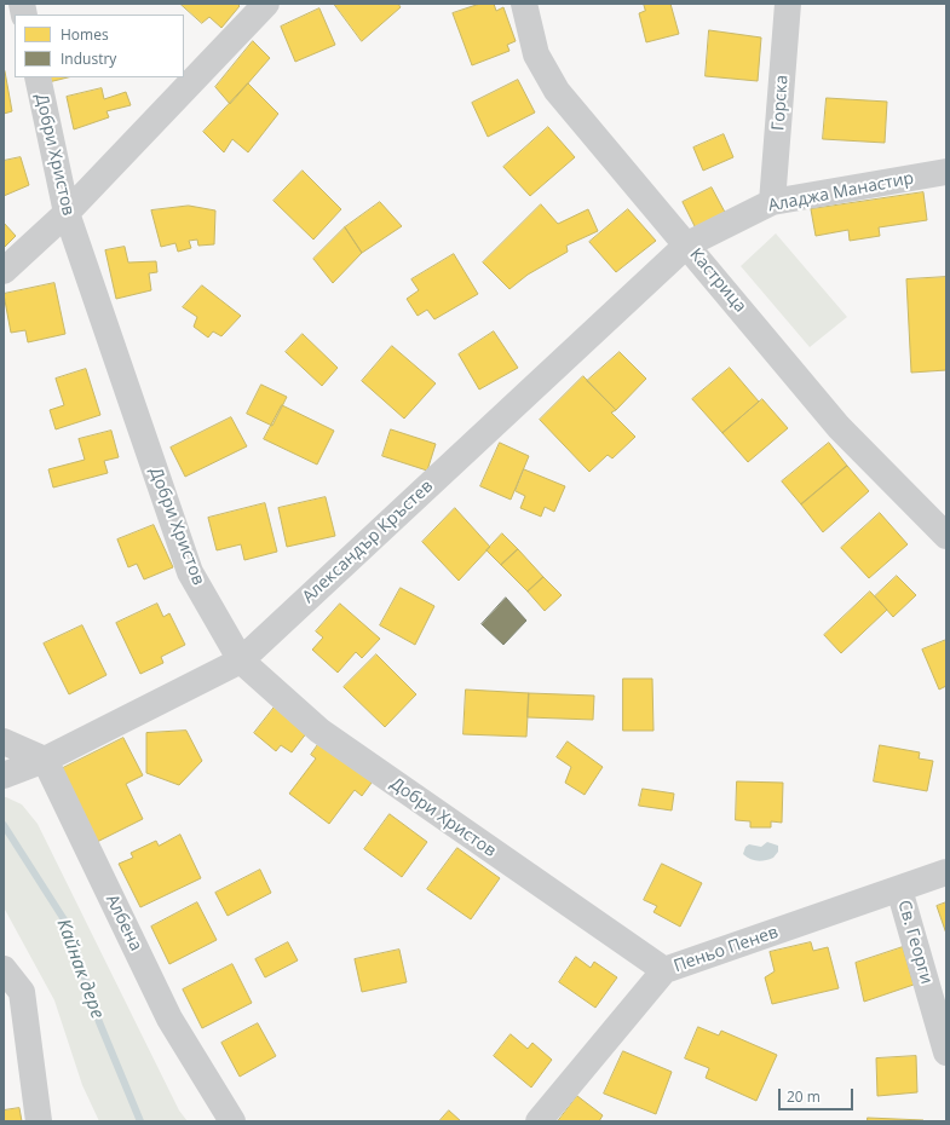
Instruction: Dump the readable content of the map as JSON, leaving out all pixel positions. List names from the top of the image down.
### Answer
{
  "streets": {
    "street": [
      "Горска",
      "Добри Христов",
      "Аладжа Манастир",
      "Кастрица",
      "Александър Кръстев",
      "Албена",
      "Св. Георги",
      "Пеньо Пенев"
    ]
  },
  "crossings": [
    ["Горска", "Аладжа Манастир"],
    ["Добри Христов", "Александър Кръстев"],
    ["Добри Христов", "Пеньо Пенев"],
    ["Аладжа Манастир", "Кастрица"],
    ["Аладжа Манастир", "Александър Кръстев"],
    ["Кастрица", "Александър Кръстев"],
    ["Александър Кръстев", "Албена"],
    ["Св. Георги", "Пеньо Пенев"]
  ],
  "water": ["Кайнак дере"],
  "legend": ["Homes", "Industry"],
  "scale_bar": "20 m"
}
